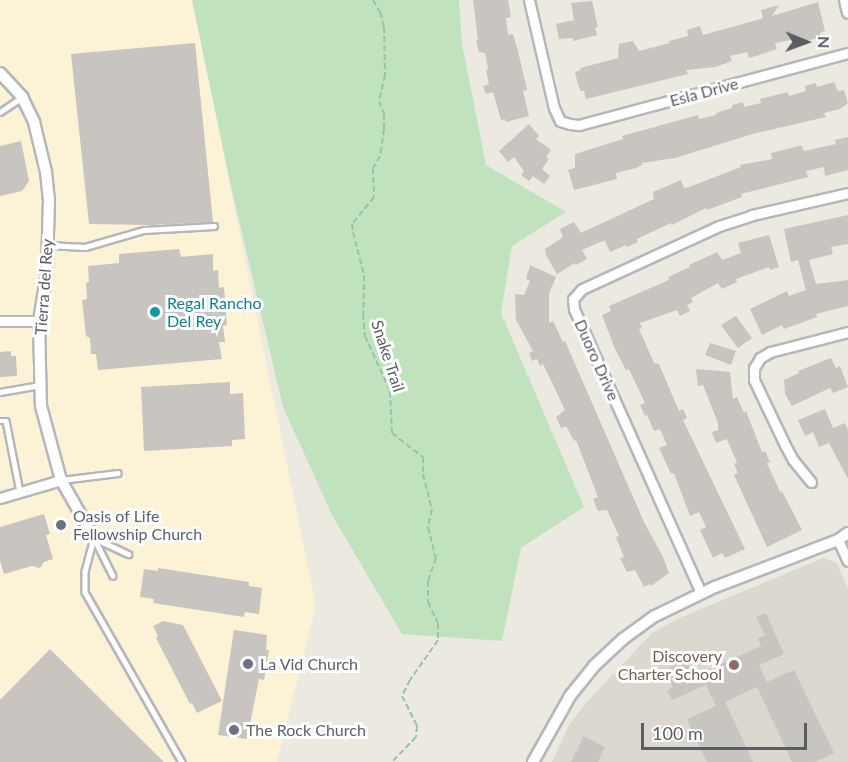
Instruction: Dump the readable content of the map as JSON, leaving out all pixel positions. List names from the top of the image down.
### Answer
{
  "streets": {
    "street": ["Esla Drive", "Tierra del Rey", "Duoro Drive"],
    "path": ["Snake Trail"]
  },
  "places": [
    "Regal Rancho Del Rey",
    "Oasis of Life Fellowship Church",
    "La Vid Church",
    "Discovery Charter School",
    "The Rock Church"
  ],
  "scale_bar": "100 m",
  "north": "right"
}
